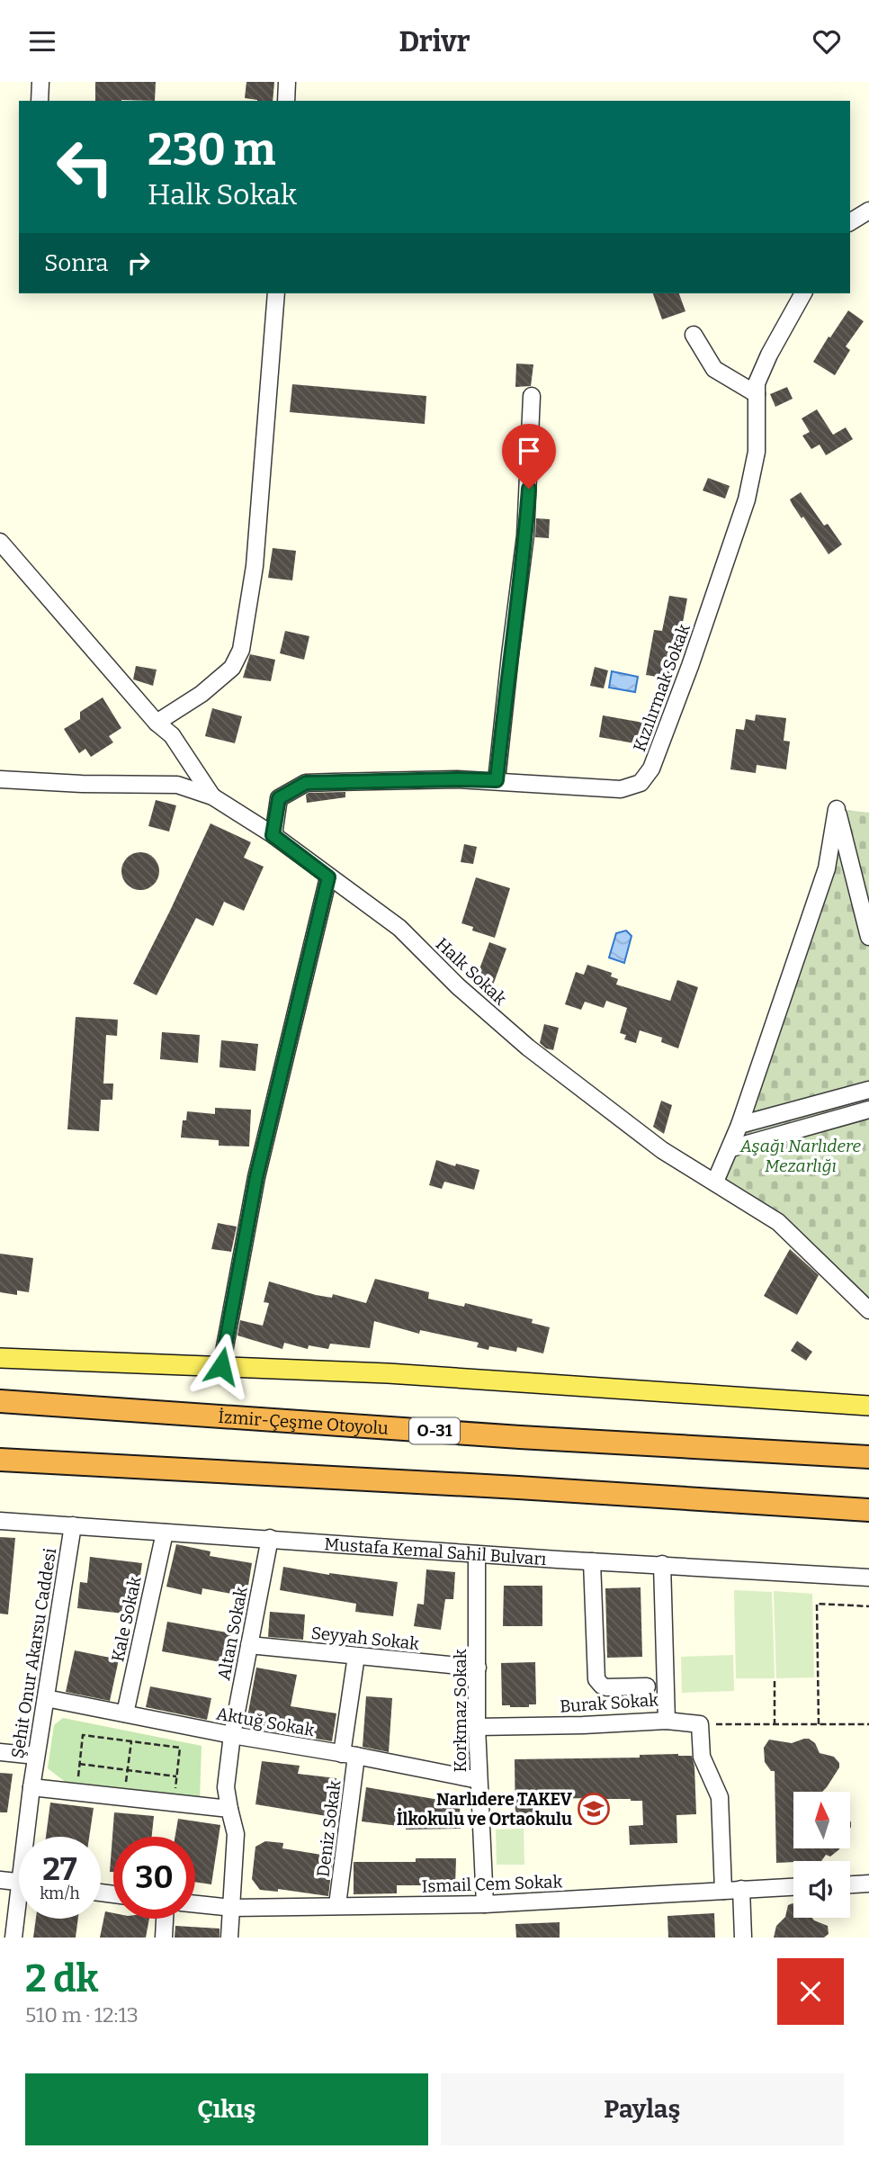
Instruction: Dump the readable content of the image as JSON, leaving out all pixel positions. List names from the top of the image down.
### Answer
{
  "streets": {
    "highway": ["İzmir-Çeşme Otoyolu", "O-31"],
    "street": [
      "Kızılırmak Sokak",
      "Halk Sokak",
      "Mustafa Kemal Sahil Bulvarı",
      "Kale Sokak",
      "Altan Sokak",
      "Seyyah Sokak",
      "Şehit Onur Akarsu Caddesi",
      "Burak Sokak",
      "Korkmaz Sokak",
      "Aktuğ Sokak",
      "Deniz Sokak",
      "Ismail Cem Sokak"
    ]
  },
  "crossings": [
    ["Kızılırmak Sokak", "Halk Sokak"],
    ["Mustafa Kemal Sahil Bulvarı", "Kale Sokak"],
    ["Mustafa Kemal Sahil Bulvarı", "Altan Sokak"],
    ["Mustafa Kemal Sahil Bulvarı", "Şehit Onur Akarsu Caddesi"],
    ["Mustafa Kemal Sahil Bulvarı", "Burak Sokak"],
    ["Mustafa Kemal Sahil Bulvarı", "Korkmaz Sokak"],
    ["Kale Sokak", "Aktuğ Sokak"],
    ["Altan Sokak", "Seyyah Sokak"],
    ["Altan Sokak", "Aktuğ Sokak"],
    ["Altan Sokak", "Ismail Cem Sokak"],
    ["Seyyah Sokak", "Korkmaz Sokak"],
    ["Seyyah Sokak", "Deniz Sokak"],
    ["Şehit Onur Akarsu Caddesi", "Aktuğ Sokak"],
    ["Burak Sokak", "Korkmaz Sokak"],
    ["Korkmaz Sokak", "Aktuğ Sokak"],
    ["Korkmaz Sokak", "Ismail Cem Sokak"],
    ["Aktuğ Sokak", "Deniz Sokak"],
    ["Deniz Sokak", "Ismail Cem Sokak"]
  ],
  "parks": ["Aşağı Narlıdere Mezarlığı"],
  "places": {
    "school or university": ["Narlıdere TAKEV İlkokulu ve Ortaokulu"]
  },
  "north": "top",
  "page": {
    "header": "Drivr",
    "turn": ["230 m", "Halk Sokak"],
    "then": "Sonra",
    "speed": "27 km/h",
    "limit": "30",
    "heading": ["2 dk", "510 m · 12:13"],
    "buttons": ["Çıkış", "Paylaş"]
  }
}
